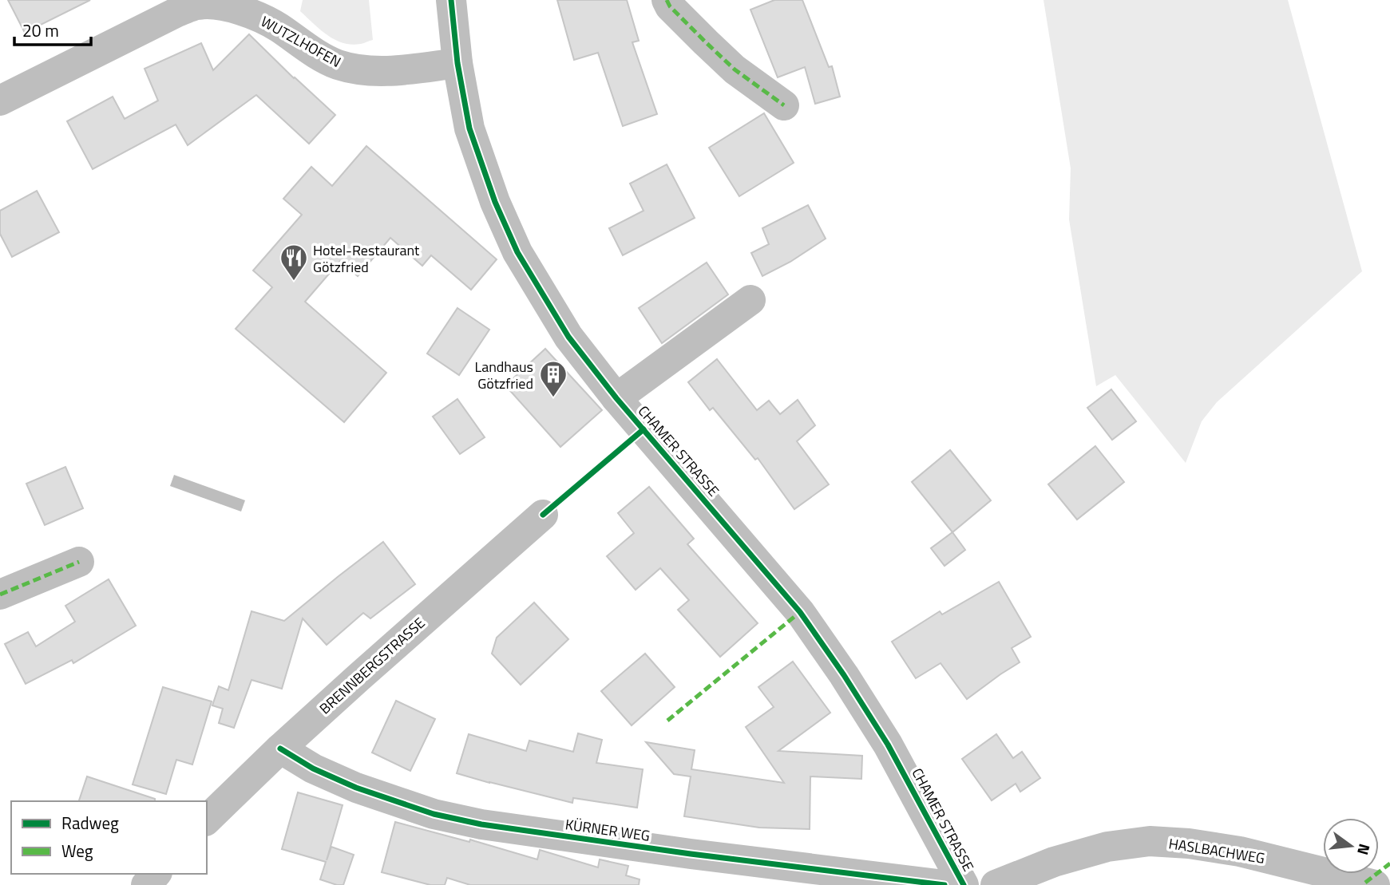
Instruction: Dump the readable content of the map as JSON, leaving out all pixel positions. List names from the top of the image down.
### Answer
{
  "streets": {
    "street": [
      "WUTZLHOFEN",
      "CHAMER STRASSE",
      "BRENNBERGSTRASSE",
      "KÜRNER WEG",
      "HASLBACHWEG"
    ]
  },
  "crossings": [
    ["WUTZLHOFEN", "CHAMER STRASSE"],
    ["BRENNBERGSTRASSE", "KÜRNER WEG"]
  ],
  "places": {
    "restaurant": ["Hotel-Restaurant Götzfried"],
    "building": ["Landhaus Götzfried"]
  },
  "legend": ["Radweg", "Weg"],
  "scale_bar": "20 m",
  "north": "right"
}
